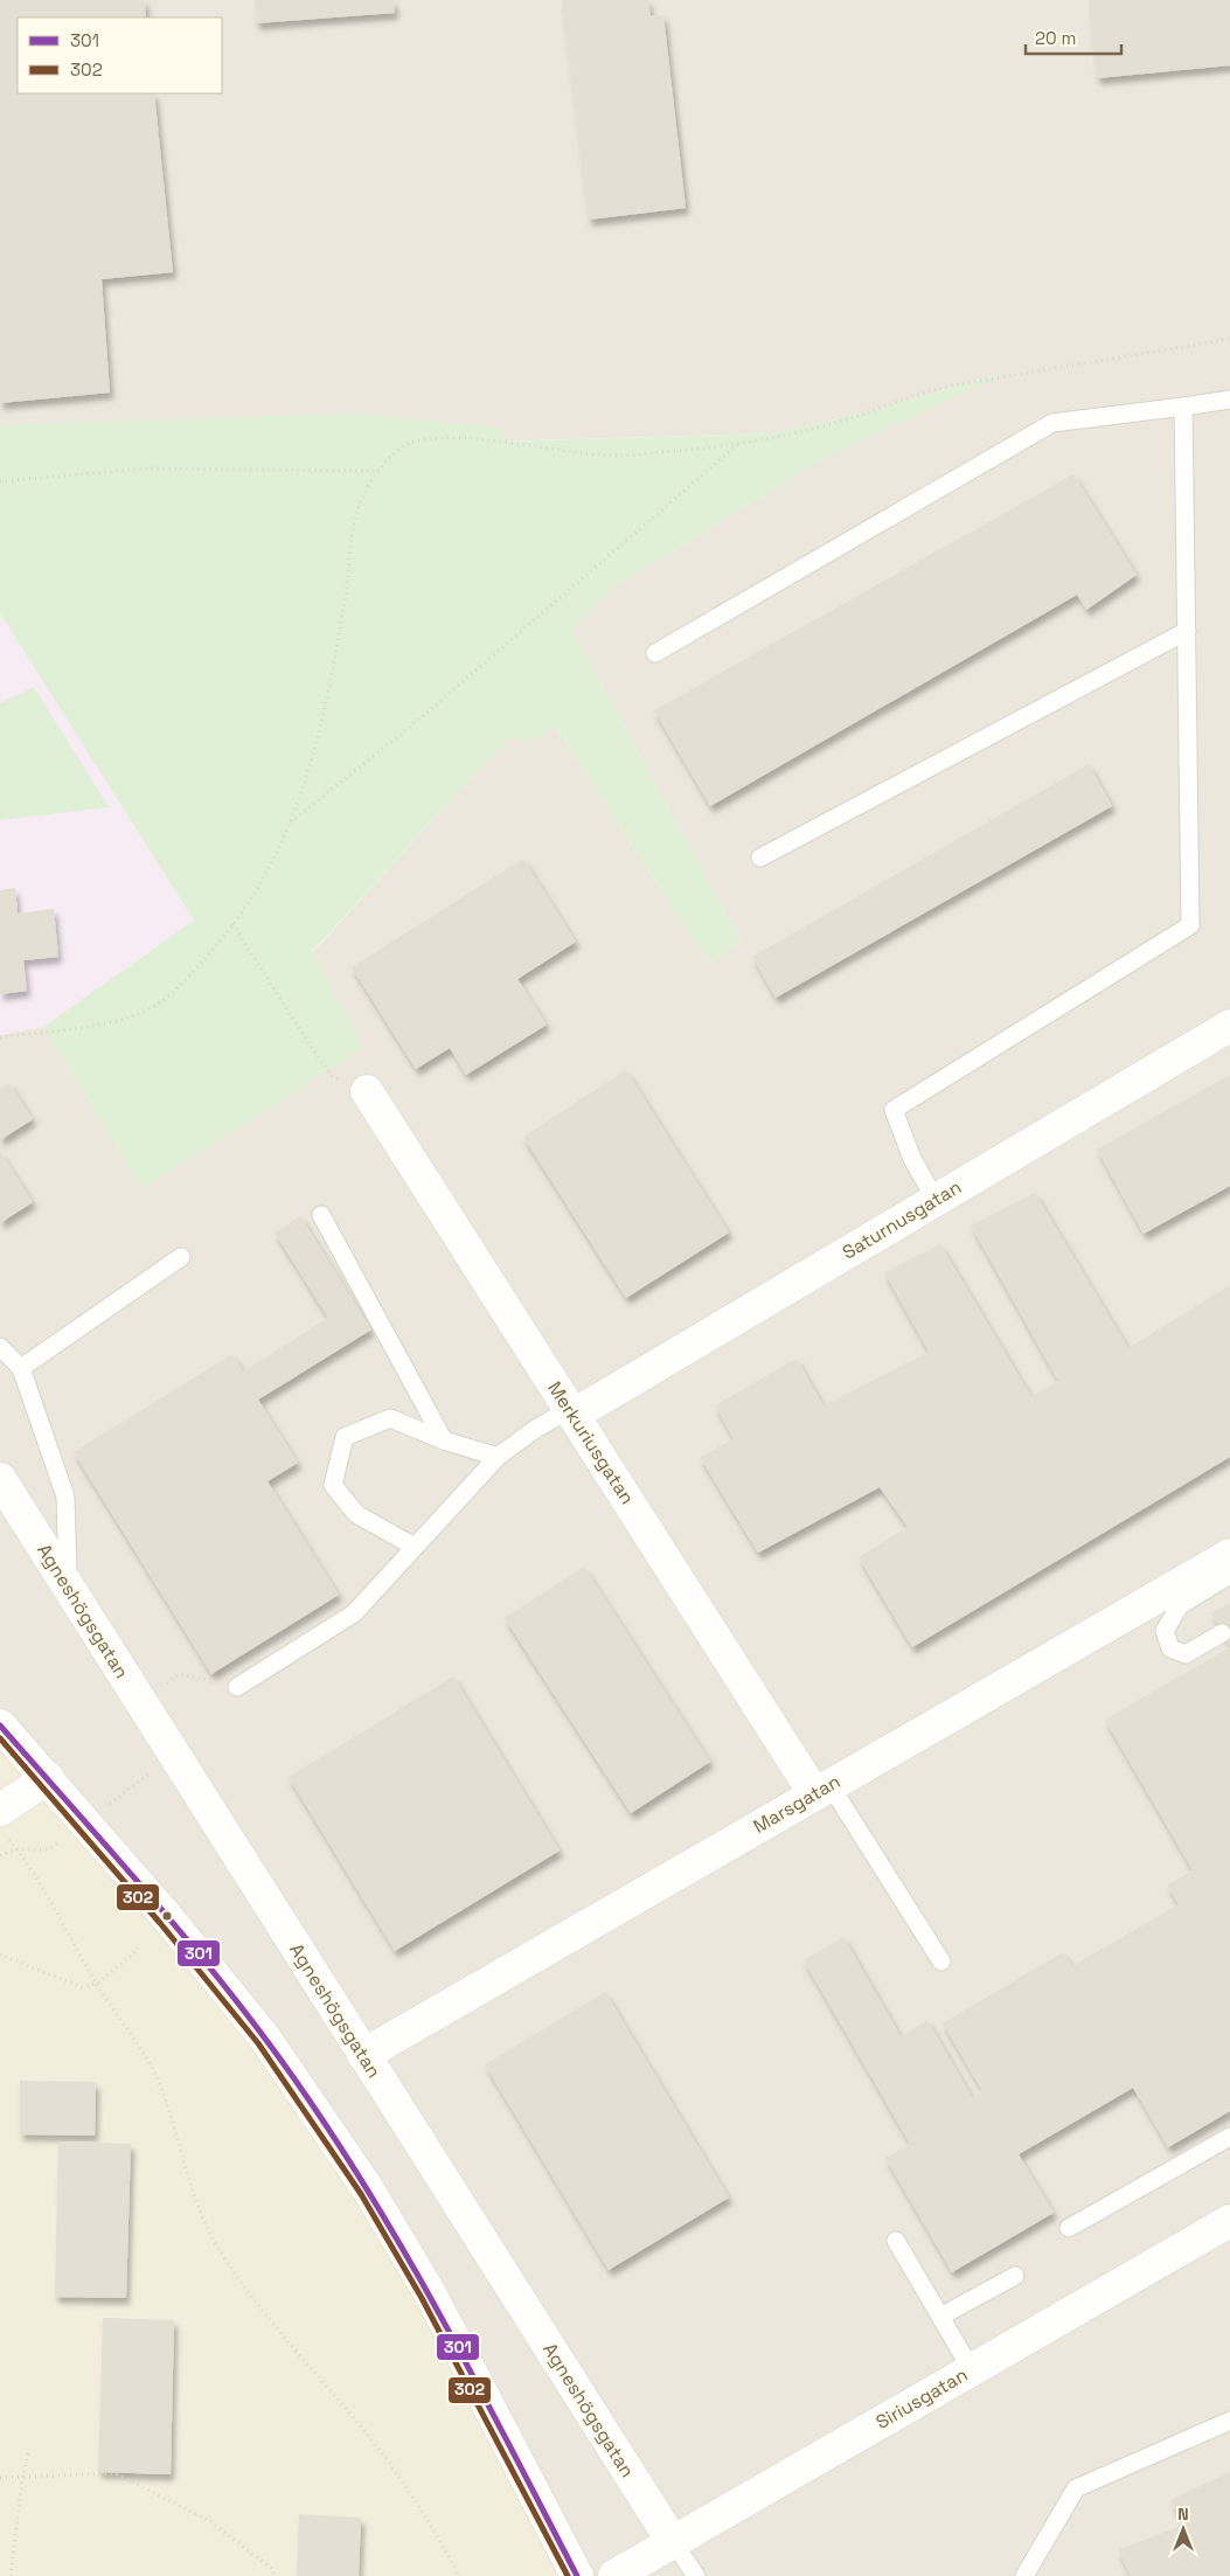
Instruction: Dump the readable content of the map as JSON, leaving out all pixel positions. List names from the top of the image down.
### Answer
{
  "streets": {
    "street": [
      "Saturnusgatan",
      "Merkuriusgatan",
      "Agneshögsgatan",
      "Marsgatan",
      "Siriusgatan"
    ]
  },
  "crossings": [
    ["Saturnusgatan", "Merkuriusgatan"],
    ["Merkuriusgatan", "Marsgatan"],
    ["Agneshögsgatan", "Marsgatan"],
    ["Agneshögsgatan", "Siriusgatan"]
  ],
  "lines": ["transit line 301", "transit line 302"],
  "legend": ["301", "302"],
  "scale_bar": "20 m",
  "north": "top"
}
